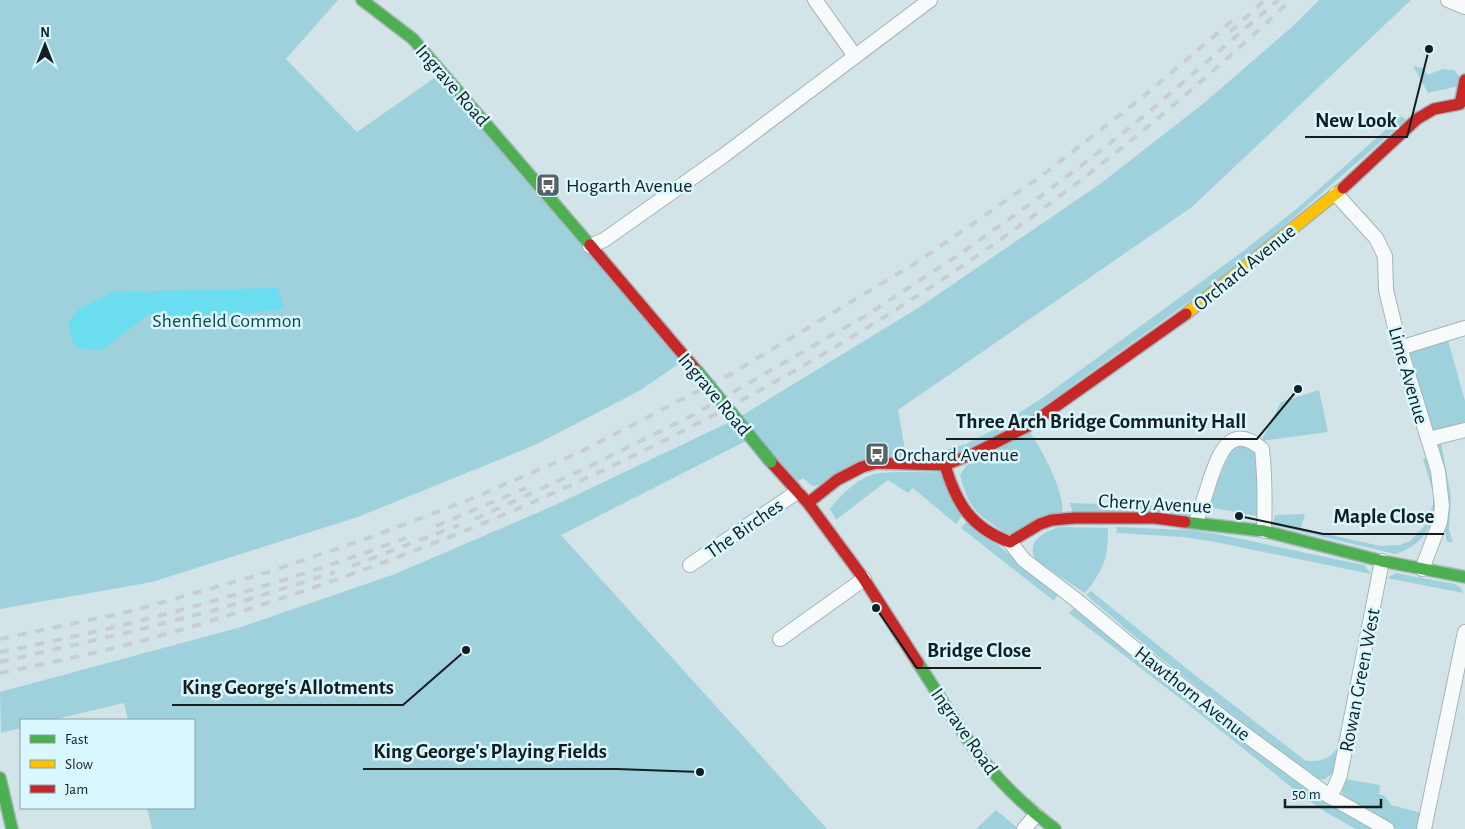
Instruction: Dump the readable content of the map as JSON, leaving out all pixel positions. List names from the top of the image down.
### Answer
{
  "streets": {
    "street": [
      "Ingrave Road",
      "Orchard Avenue",
      "Lime Avenue",
      "Cherry Avenue",
      "The Birches",
      "Rowan Green West",
      "Hawthorn Avenue"
    ]
  },
  "crossings": [
    ["Ingrave Road", "Orchard Avenue"],
    ["Ingrave Road", "The Birches"],
    ["Orchard Avenue", "Lime Avenue"],
    ["Lime Avenue", "Cherry Avenue"],
    ["Cherry Avenue", "Rowan Green West"],
    ["Cherry Avenue", "Hawthorn Avenue"],
    ["Rowan Green West", "Hawthorn Avenue"]
  ],
  "parks": ["Shenfield Common"],
  "places": {
    "other": [
      "New Look",
      "Three Arch Bridge Community Hall",
      "Maple Close",
      "Bridge Close",
      "King George's Allotments",
      "King George's Playing Fields"
    ],
    "bus stop": ["Hogarth Avenue", "Orchard Avenue"]
  },
  "legend": ["Fast", "Slow", "Jam"],
  "scale_bar": "50 m",
  "north": "top"
}
